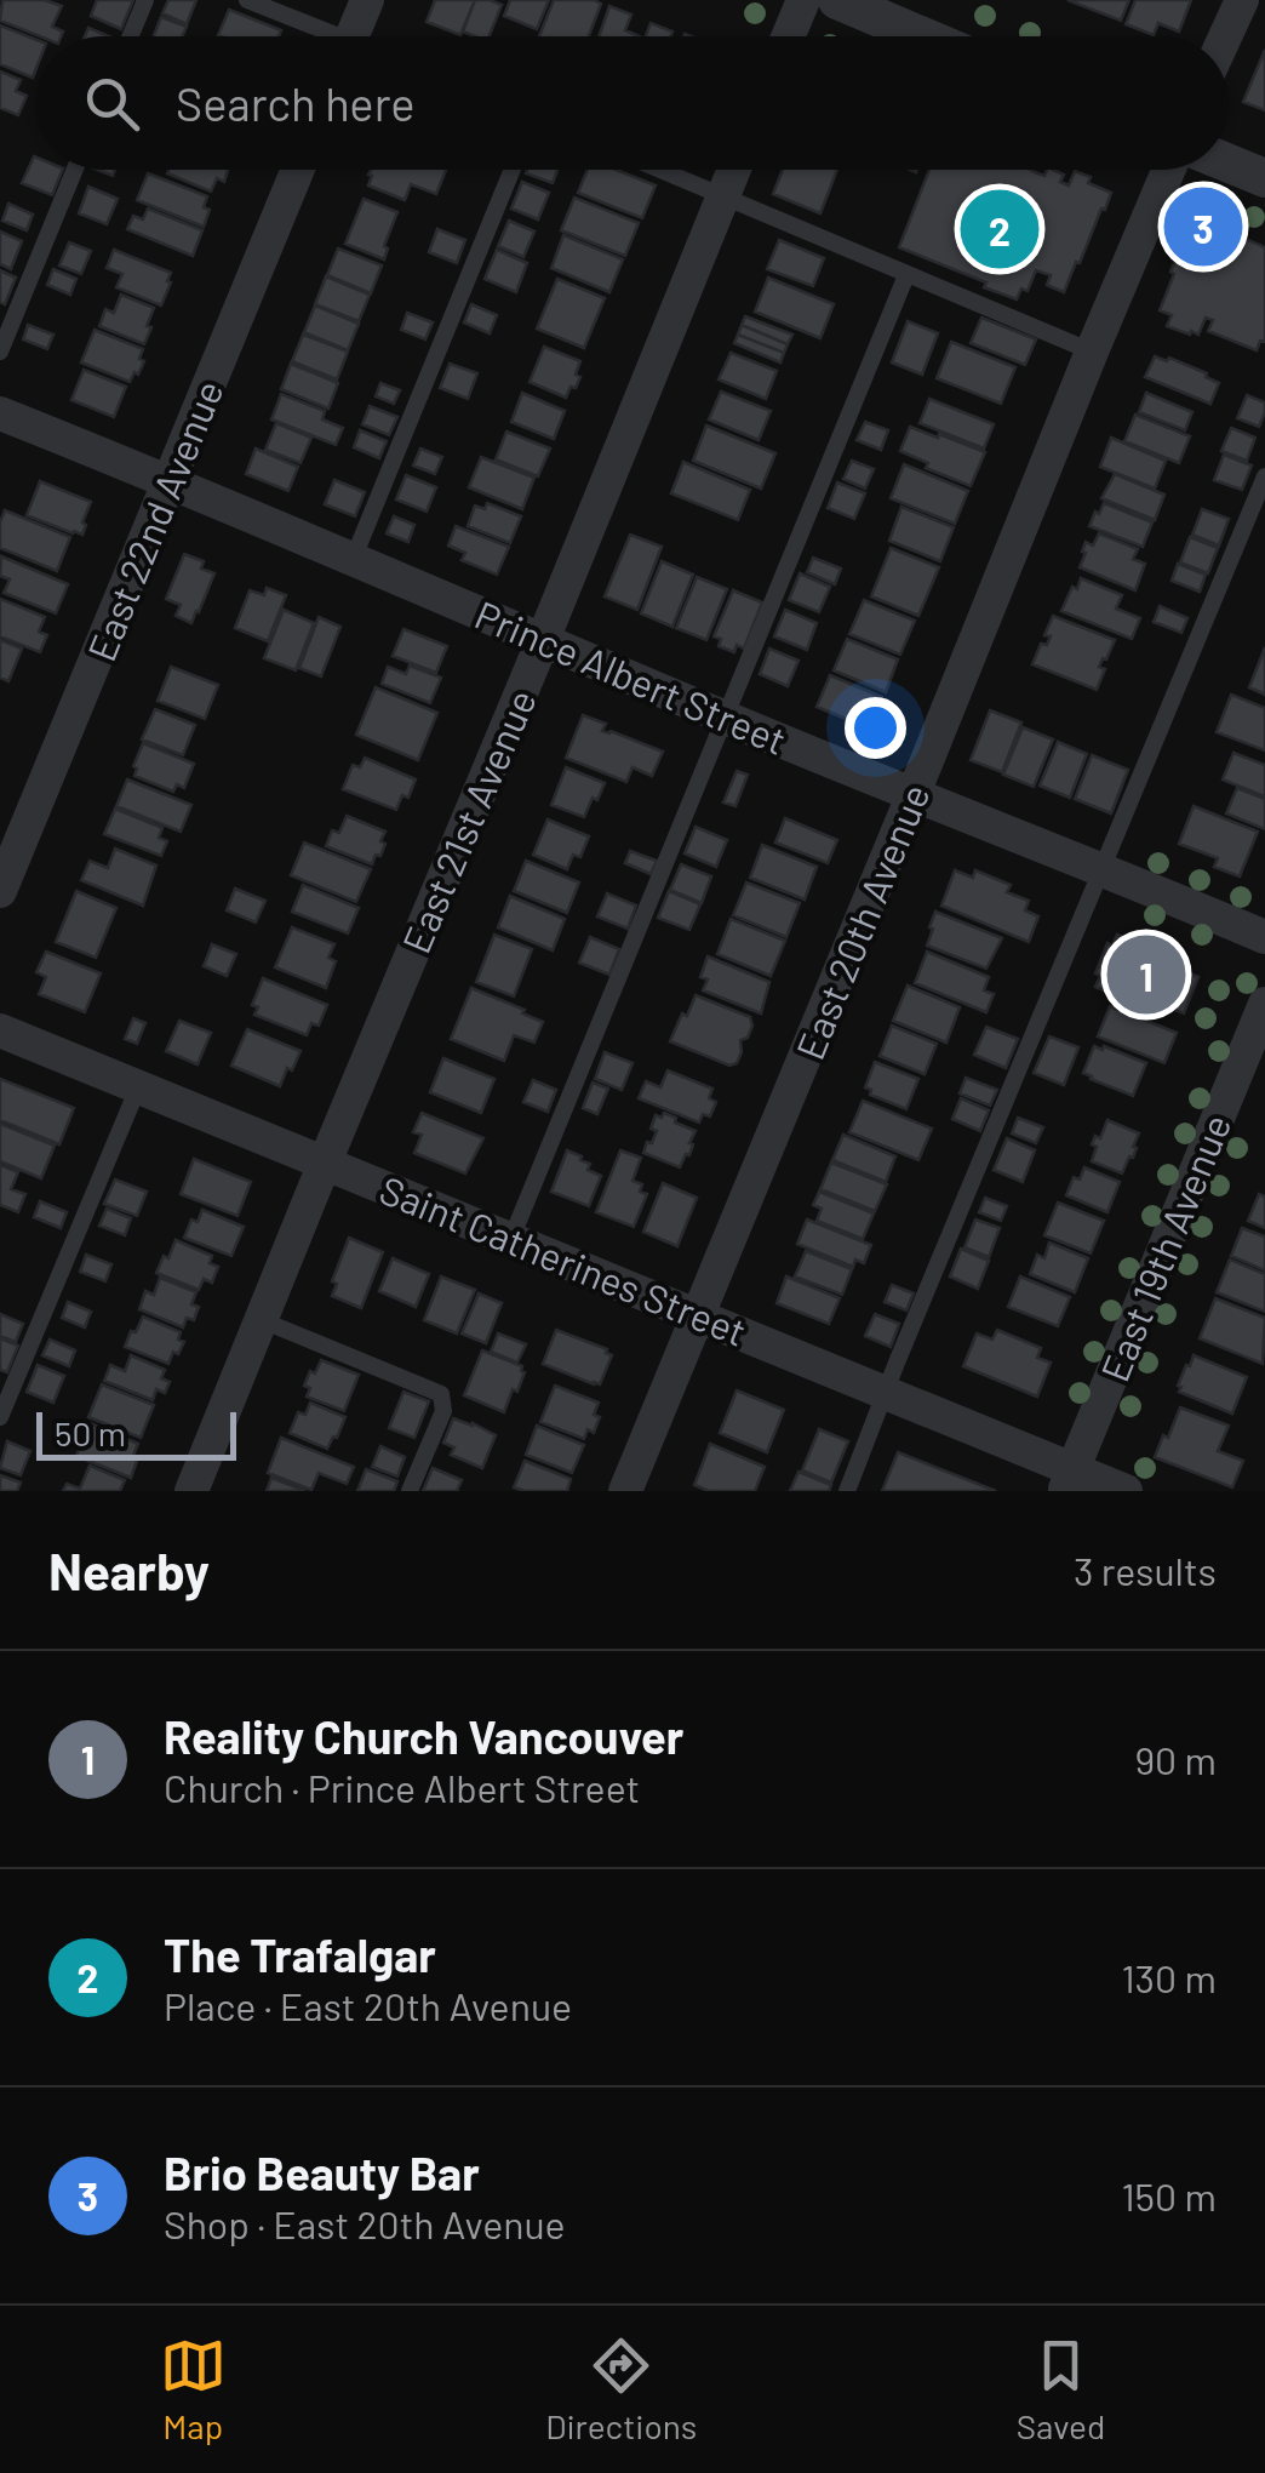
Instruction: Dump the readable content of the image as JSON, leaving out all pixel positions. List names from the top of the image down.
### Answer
{
  "streets": {
    "street": [
      "East 22nd Avenue",
      "Prince Albert Street",
      "East 21st Avenue",
      "East 20th Avenue",
      "East 19th Avenue",
      "Saint Catherines Street"
    ]
  },
  "crossings": [
    ["East 22nd Avenue", "Prince Albert Street"],
    ["Prince Albert Street", "East 21st Avenue"],
    ["Prince Albert Street", "East 20th Avenue"],
    ["East 21st Avenue", "Saint Catherines Street"],
    ["East 20th Avenue", "Saint Catherines Street"],
    ["East 19th Avenue", "Saint Catherines Street"]
  ],
  "scale_bar": "50 m",
  "page": {
    "search": "Search here",
    "pins": ["3", "2", "1"],
    "scale": "50 m",
    "heading": ["Nearby", "3 results"],
    "list": [
      {
        "mark": "1",
        "name": "Reality Church Vancouver",
        "note": "Church · Prince Albert Street",
        "value": "90 m"
      },
      {
        "mark": "2",
        "name": "The Trafalgar",
        "note": "Place · East 20th Avenue",
        "value": "130 m"
      },
      {
        "mark": "3",
        "name": "Brio Beauty Bar",
        "note": "Shop · East 20th Avenue",
        "value": "150 m"
      }
    ],
    "nav": ["Map", "Directions", "Saved"]
  }
}
